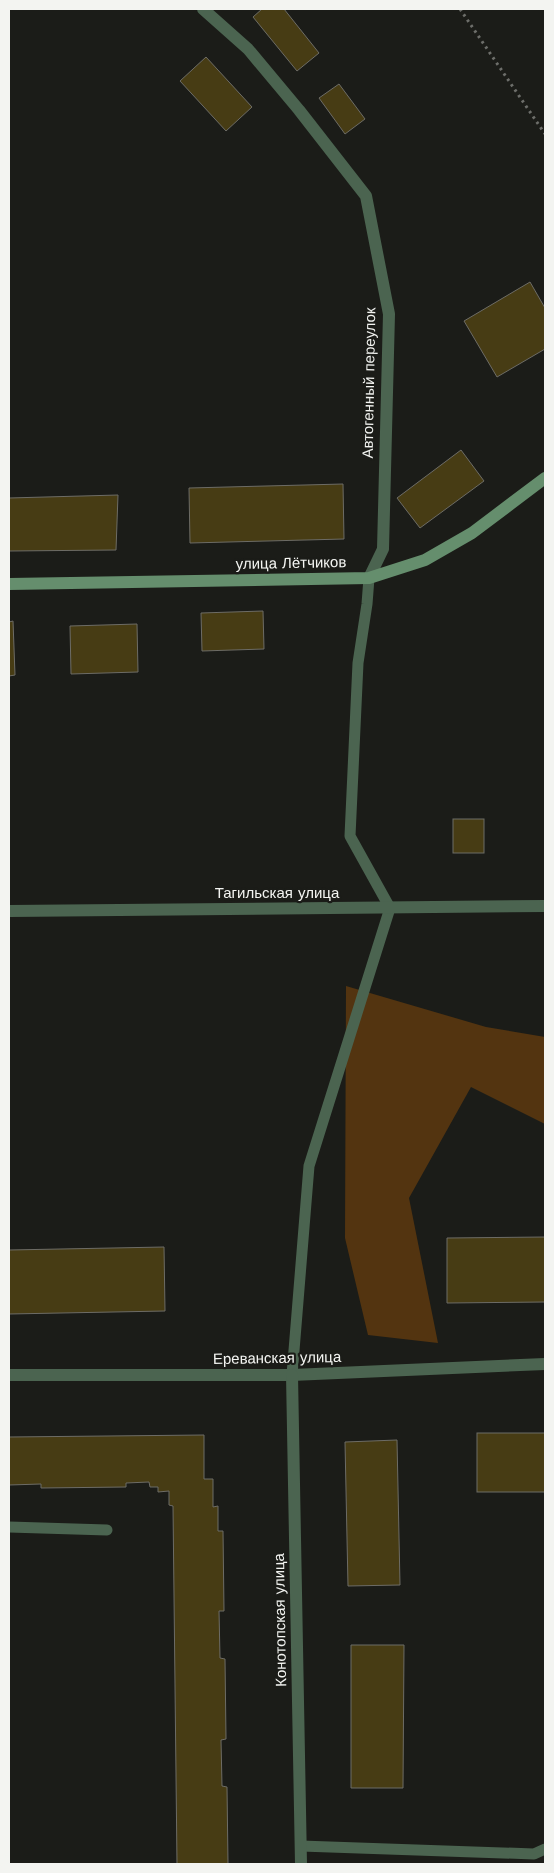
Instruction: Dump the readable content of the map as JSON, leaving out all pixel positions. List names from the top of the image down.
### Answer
{
  "streets": {
    "main road": ["улица Лётчиков"],
    "street": [
      "Автогенный переулок",
      "Тагильская улица",
      "Ереванская улица",
      "Конотопская улица"
    ]
  },
  "crossings": [
    ["Автогенный переулок", "улица Лётчиков"],
    ["Ереванская улица", "Конотопская улица"]
  ]
}
